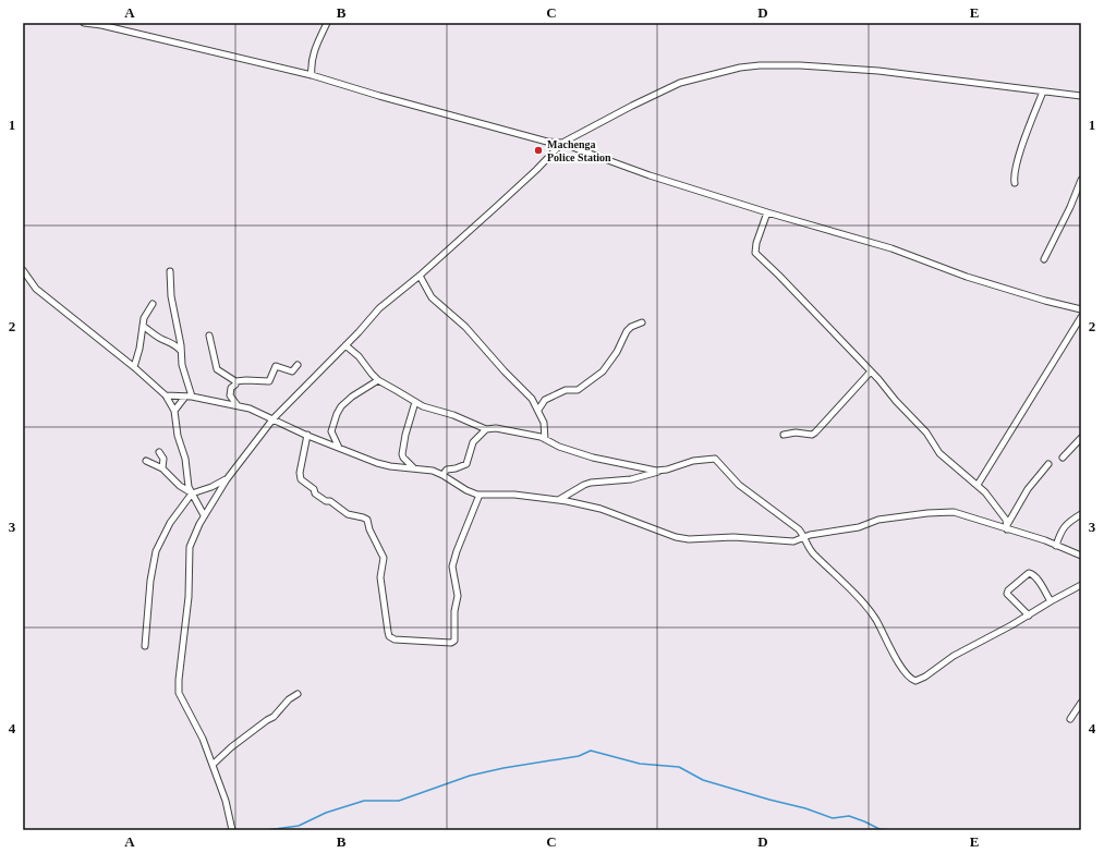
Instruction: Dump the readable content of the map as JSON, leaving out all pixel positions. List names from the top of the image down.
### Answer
{
  "places": ["Machenga Police Station"],
  "grid": {
    "columns": [
      "A",
      "B",
      "C",
      "D",
      "E"
    ],
    "rows": [
      "1",
      "2",
      "3",
      "4"
    ]
  }
}
